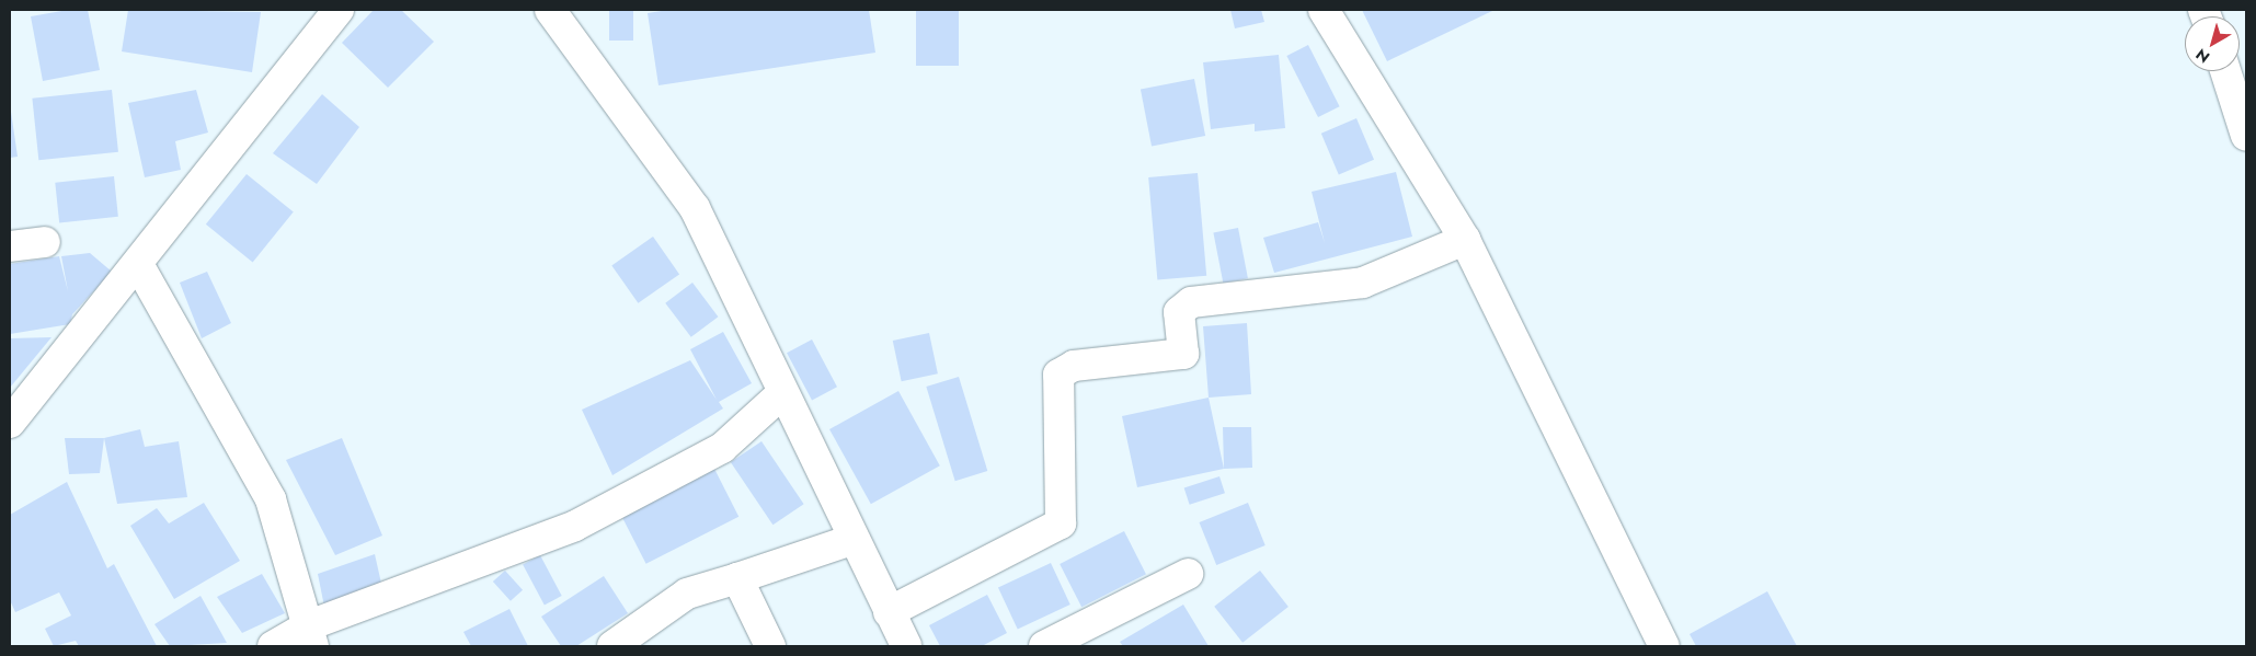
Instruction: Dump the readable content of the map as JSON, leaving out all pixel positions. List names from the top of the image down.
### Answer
{
  "north": "bottom left"
}
